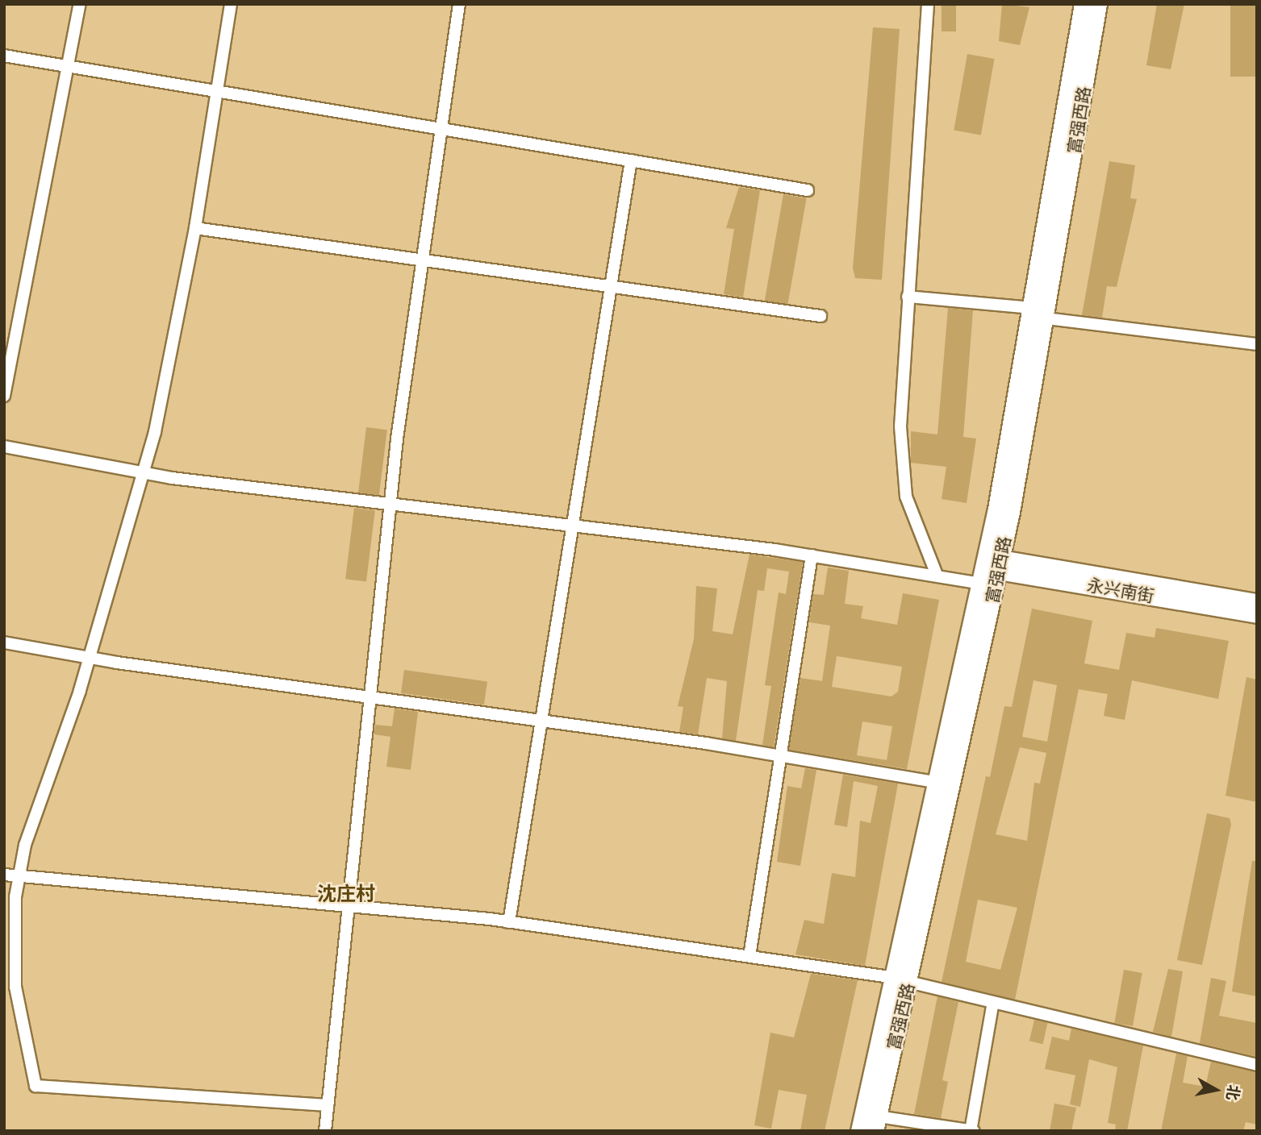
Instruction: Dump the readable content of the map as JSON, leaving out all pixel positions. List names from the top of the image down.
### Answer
{
  "streets": {
    "main road": ["富强西路", "永兴南街"]
  },
  "crossings": [
    ["富强西路", "永兴南街"]
  ],
  "districts": ["沈庄村"],
  "north": "right"
}
